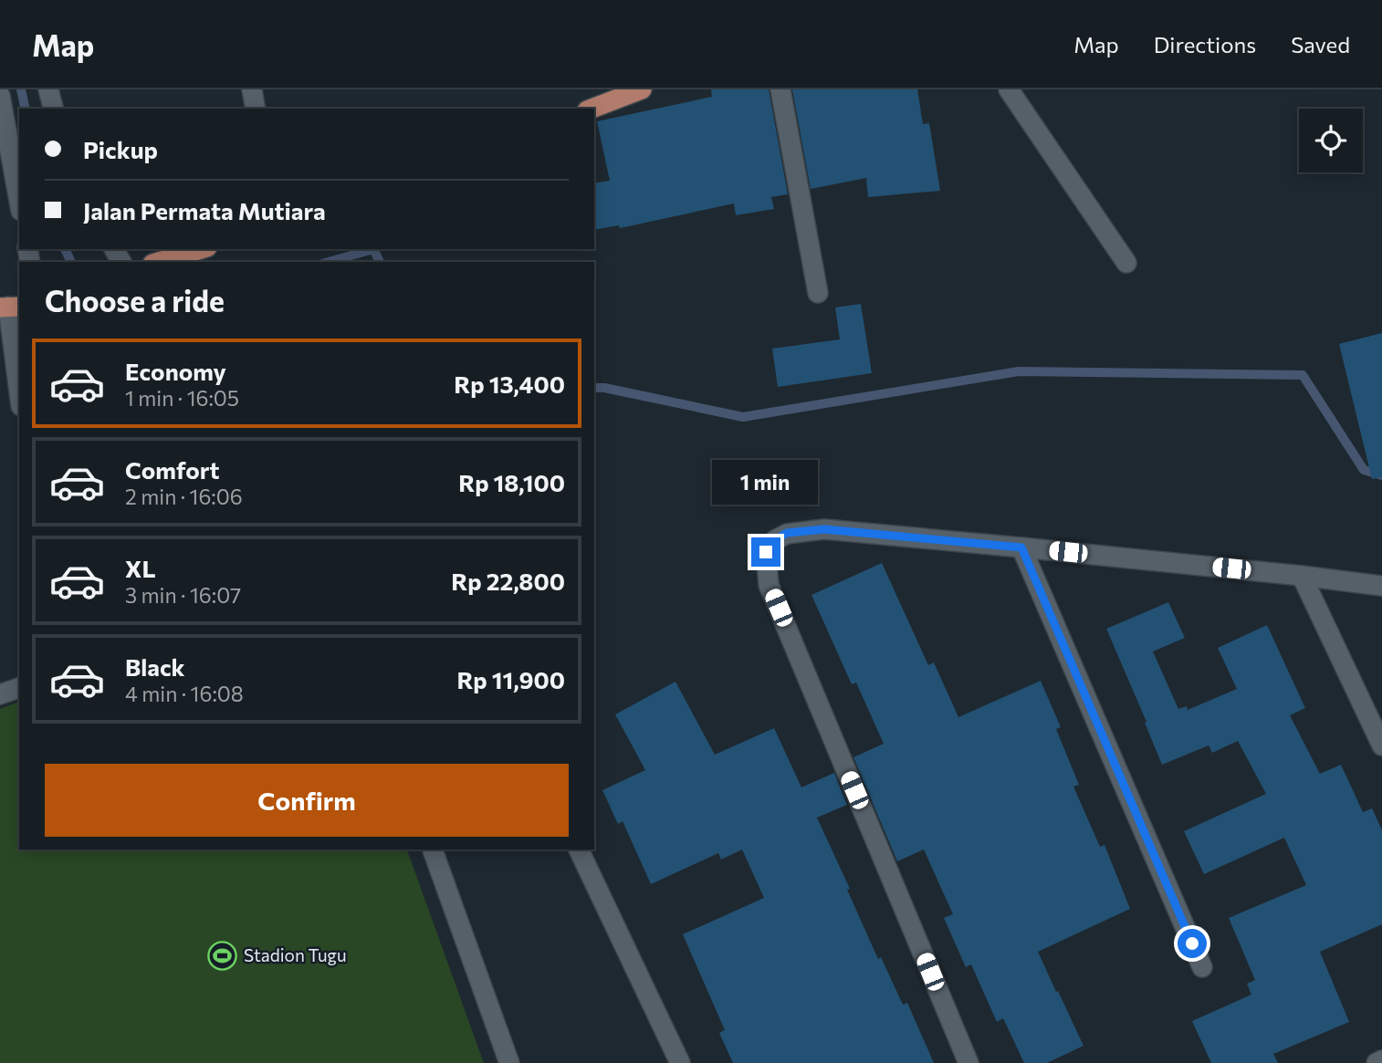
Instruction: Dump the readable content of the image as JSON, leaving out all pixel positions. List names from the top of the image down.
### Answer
{
  "places": {
    "sports": ["Stadion Tugu"]
  },
  "page": {
    "header": "Map",
    "nav": ["Map", "Directions", "Saved"],
    "banner": ["Pickup", "Jalan Permata Mutiara"],
    "heading": "Choose a ride",
    "list": [
      {
        "name": "Economy",
        "note": "1 min · 16:05",
        "value": "Rp 13,400"
      },
      {
        "name": "Comfort",
        "note": "2 min · 16:06",
        "value": "Rp 18,100"
      },
      {
        "name": "XL",
        "note": "3 min · 16:07",
        "value": "Rp 22,800"
      },
      {
        "name": "Black",
        "note": "4 min · 16:08",
        "value": "Rp 11,900"
      }
    ],
    "bubble": "1 min",
    "buttons": "Confirm"
  }
}
